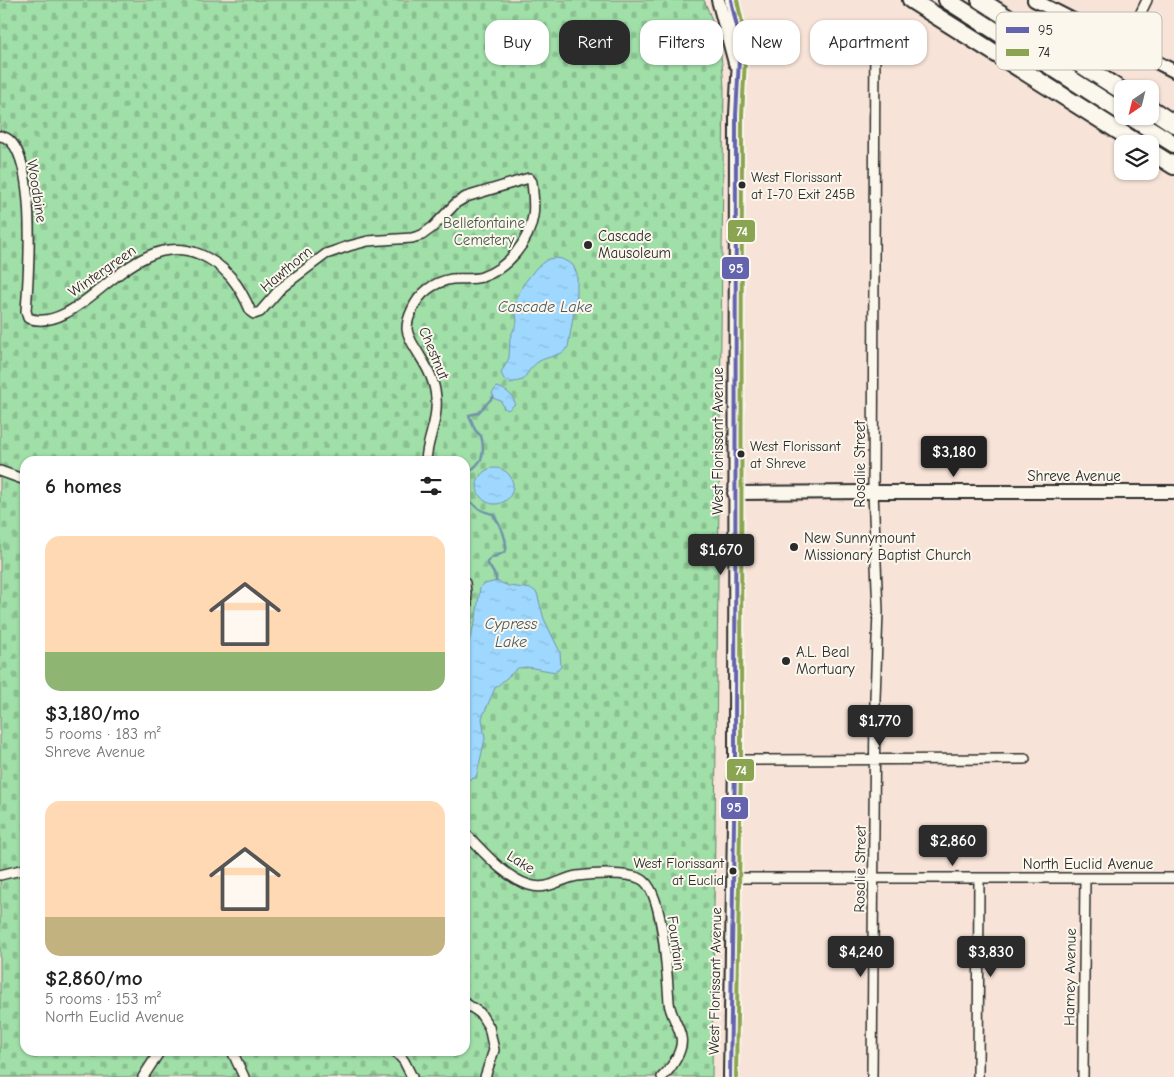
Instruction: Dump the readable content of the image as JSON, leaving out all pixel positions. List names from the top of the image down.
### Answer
{
  "streets": {
    "main road": ["West Florissant Avenue", "Shreve Avenue"],
    "street": [
      "Woodbine",
      "Hawthorn",
      "Wintergreen",
      "Chestnut",
      "Rosalie Street",
      "Lake",
      "North Euclid Avenue",
      "Fountain",
      "Harney Avenue"
    ]
  },
  "crossings": [
    ["Woodbine", "Wintergreen"],
    ["Hawthorn", "Wintergreen"],
    ["Hawthorn", "Chestnut"],
    ["West Florissant Avenue", "Shreve Avenue"],
    ["West Florissant Avenue", "North Euclid Avenue"],
    ["Rosalie Street", "Shreve Avenue"],
    ["Rosalie Street", "North Euclid Avenue"],
    ["Lake", "Fountain"],
    ["North Euclid Avenue", "Harney Avenue"]
  ],
  "water": ["Cascade Lake", "Cypress Lake"],
  "parks": ["Bellefontaine Cemetery"],
  "places": [
    "West Florissant at I-70 Exit 245B",
    "Cascade Mausoleum",
    "West Florissant at Shreve",
    "New Sunnymount Missionary Baptist Church",
    "A.L. Beal Mortuary",
    "West Florissant at Euclid"
  ],
  "lines": ["transit line 95", "transit line 74"],
  "legend": ["95", "74"],
  "north": "bottom left",
  "page": {
    "chip": [
      "Buy",
      "Rent",
      "Filters",
      "New",
      "Apartment"
    ],
    "price": [
      "$3,180",
      "$1,670",
      "$1,770",
      "$2,860",
      "$4,240",
      "$3,830"
    ],
    "heading": "6 homes",
    "list": [
      {
        "name": "$3,180/mo",
        "note": "5 rooms · 183 m² · Shreve Avenue"
      },
      {
        "name": "$2,860/mo",
        "note": "5 rooms · 153 m² · North Euclid Avenue"
      }
    ]
  }
}
